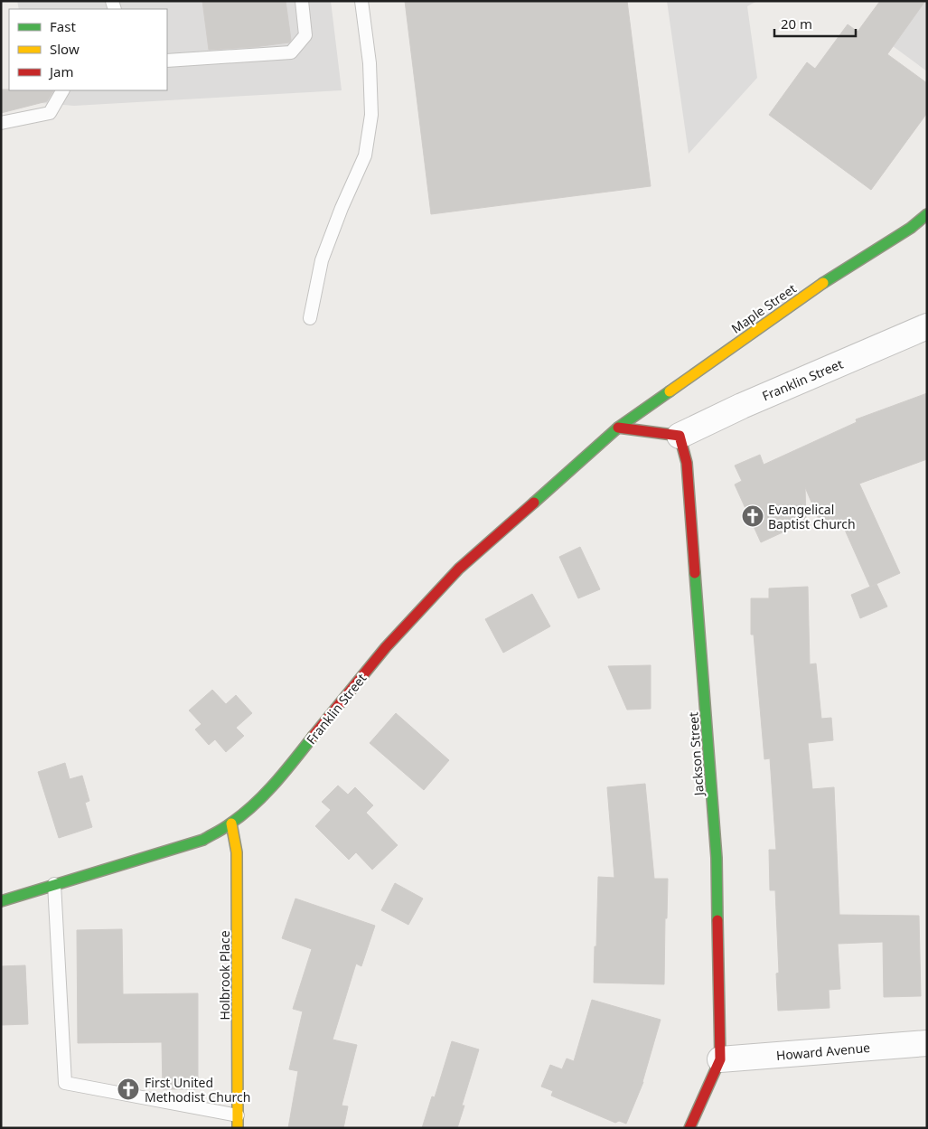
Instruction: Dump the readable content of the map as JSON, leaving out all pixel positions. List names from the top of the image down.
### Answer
{
  "streets": {
    "main road": [
      "Maple Street",
      "Franklin Street",
      "Jackson Street",
      "Holbrook Place"
    ],
    "street": ["Howard Avenue"]
  },
  "crossings": [
    ["Maple Street", "Franklin Street"],
    ["Franklin Street", "Jackson Street"],
    ["Franklin Street", "Holbrook Place"],
    ["Jackson Street", "Howard Avenue"]
  ],
  "places": {
    "church": ["Evangelical Baptist Church", "First United Methodist Church"]
  },
  "legend": ["Fast", "Slow", "Jam"],
  "scale_bar": "20 m"
}
